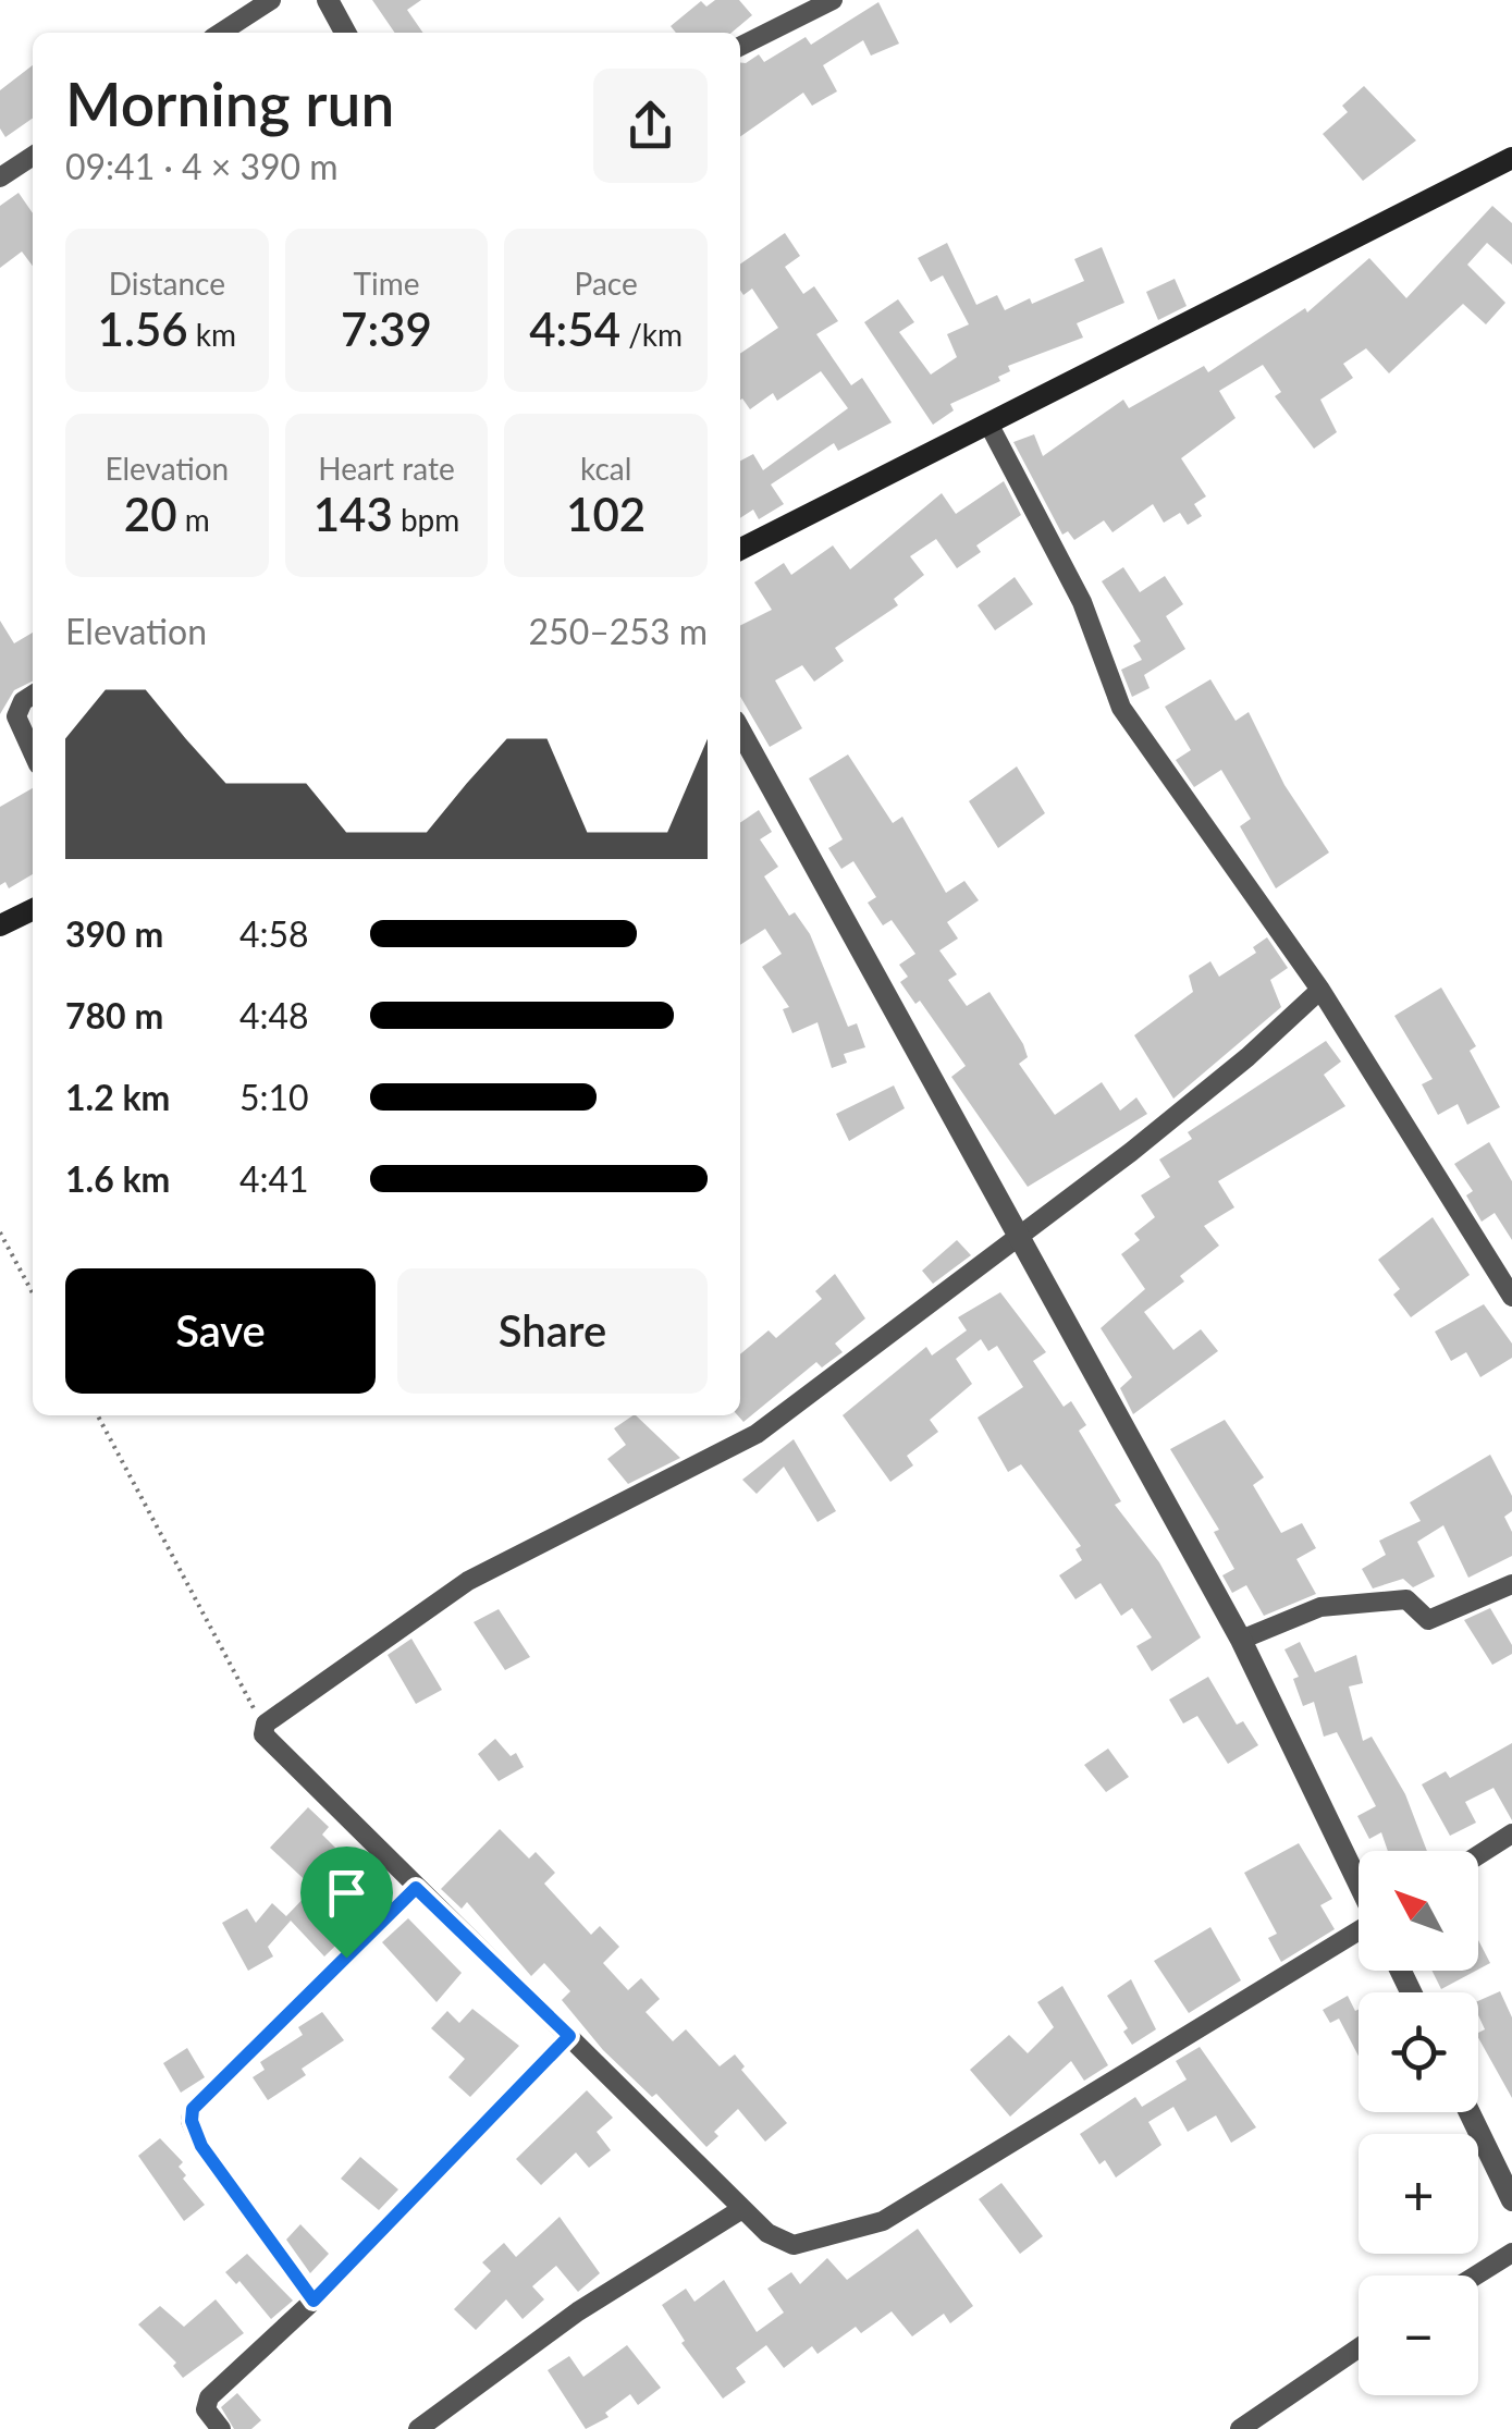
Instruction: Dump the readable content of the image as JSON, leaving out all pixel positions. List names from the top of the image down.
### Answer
{
  "north": "top left",
  "page": {
    "heading": ["Morning run", "09:41 · 4 × 390 m"],
    "stats": [
      ["Distance", "1.56 km"],
      ["Time", "7:39"],
      ["Pace", "4:54 /km"],
      ["Elevation", "20 m"],
      ["Heart rate", "143 bpm"],
      ["kcal", "102"]
    ],
    "chart": ["Elevation", "250–253 m"],
    "list": [
      {
        "name": "390 m",
        "note": "4:58"
      },
      {
        "name": "780 m",
        "note": "4:48"
      },
      {
        "name": "1.2 km",
        "note": "5:10"
      },
      {
        "name": "1.6 km",
        "note": "4:41"
      }
    ],
    "buttons": ["Save", "Share"],
    "map_buttons": ["+", "−"]
  }
}
